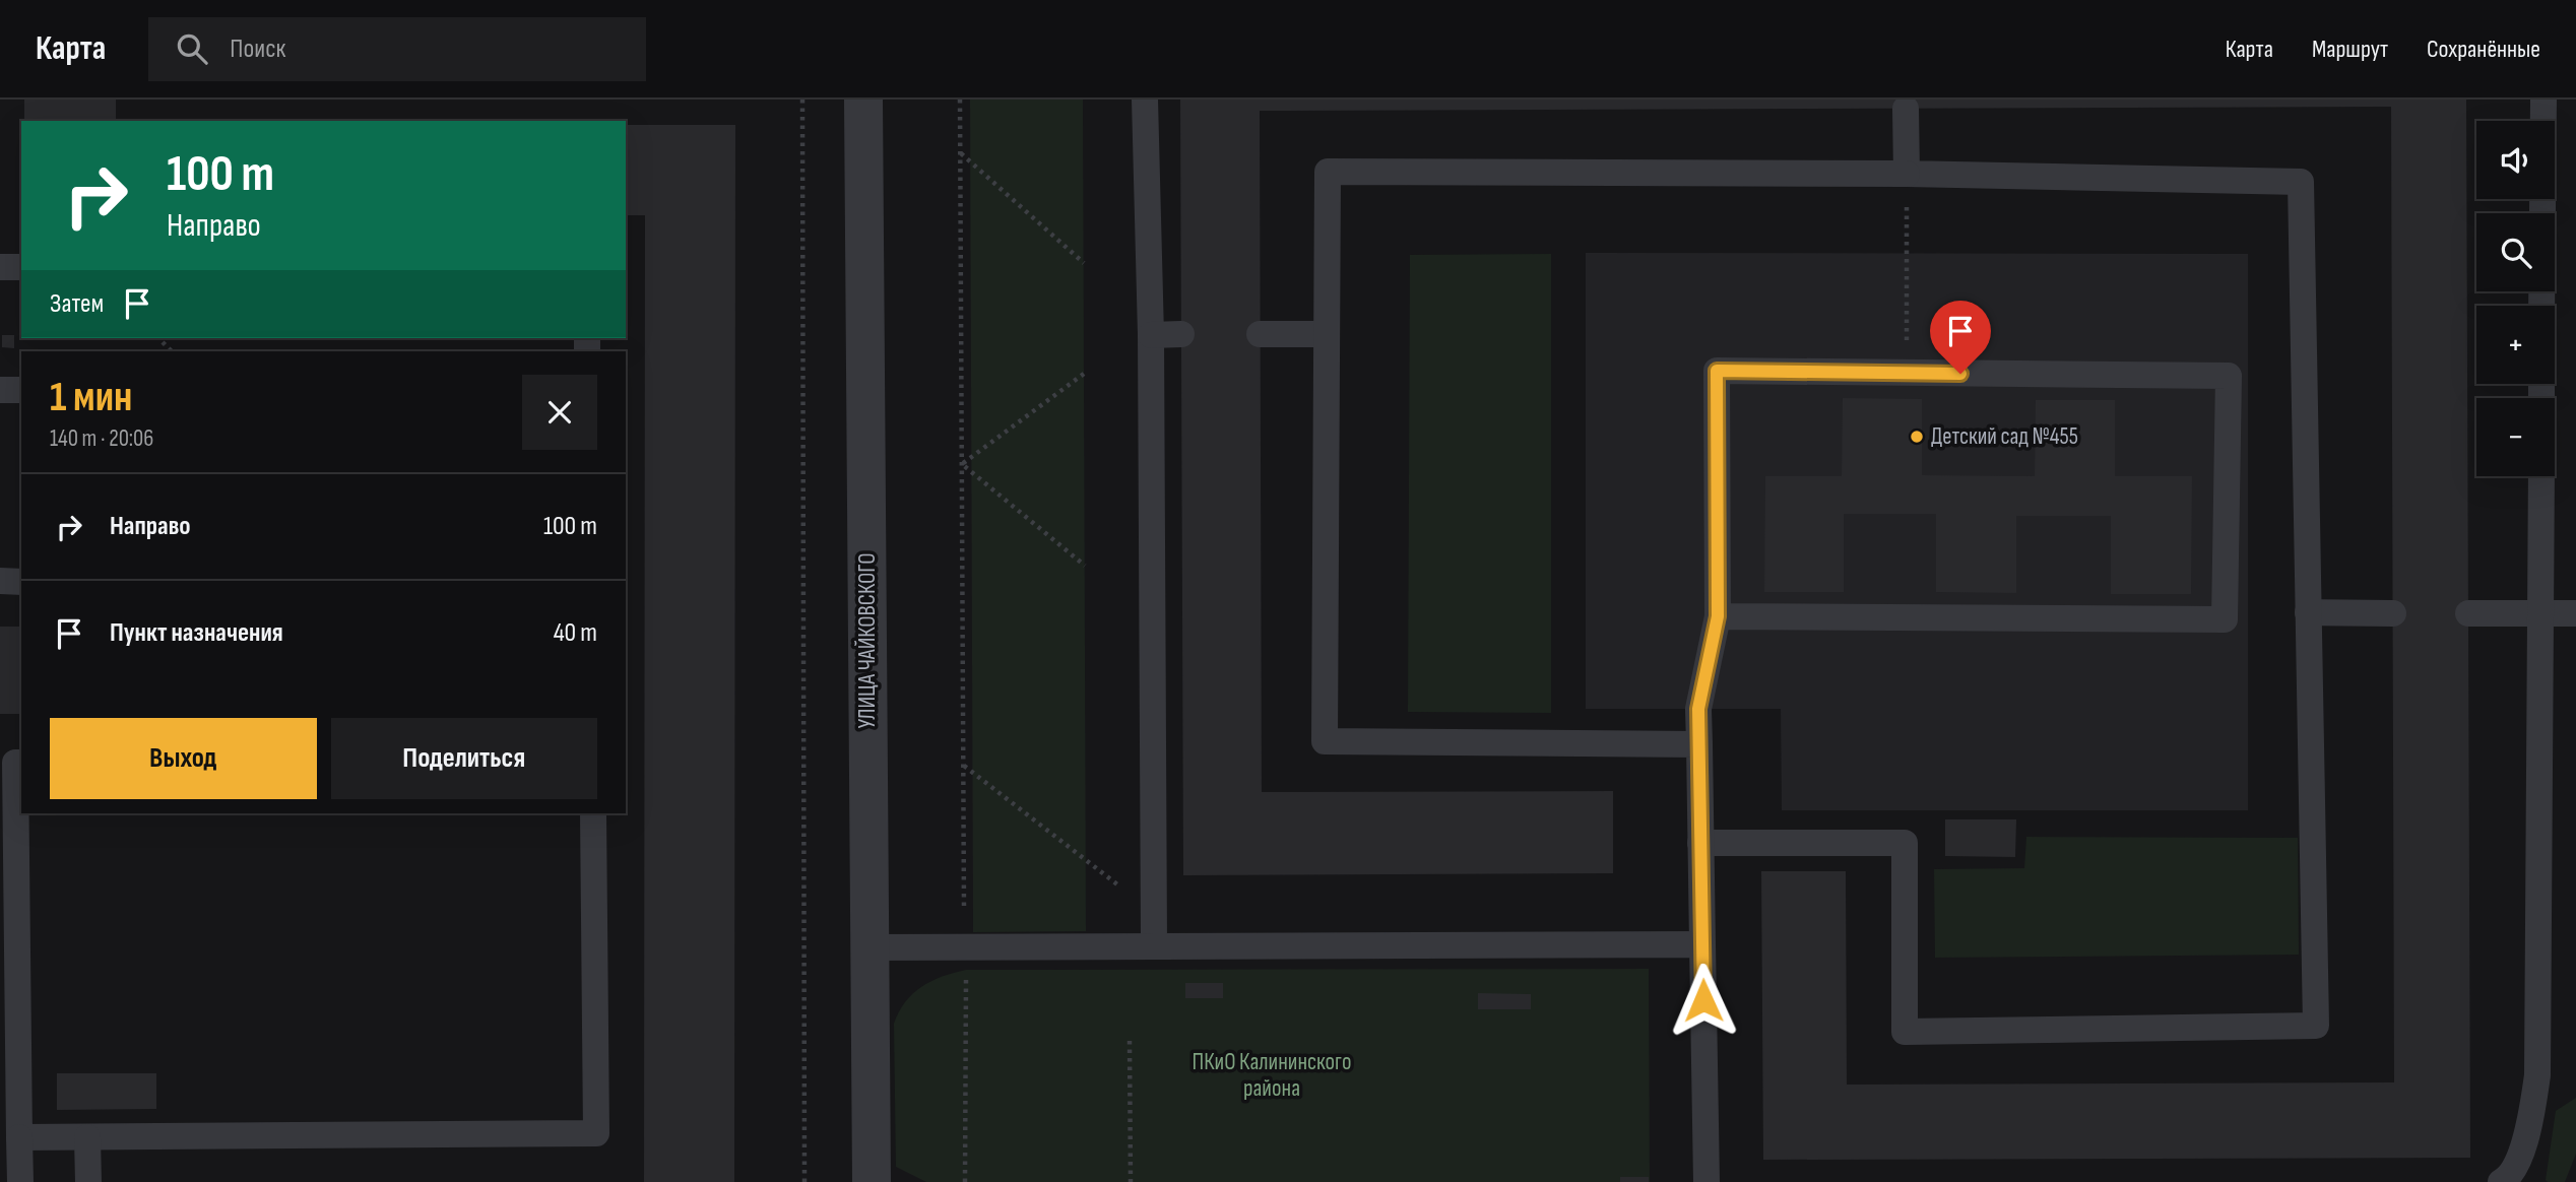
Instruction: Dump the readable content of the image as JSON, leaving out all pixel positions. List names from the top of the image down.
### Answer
{
  "streets": {
    "street": ["УЛИЦА ЧАЙКОВСКОГО"]
  },
  "parks": ["ПКиО Калининского района"],
  "places": ["Детский сад №455"],
  "page": {
    "header": "Карта",
    "search": "Поиск",
    "nav": ["Карта", "Маршрут", "Сохранённые"],
    "map_buttons": ["+", "−"],
    "turn": ["100 m", "Направо"],
    "then": "Затем",
    "heading": ["1 мин", "140 m · 20:06"],
    "list": [
      {
        "name": "Направо",
        "value": "100 m"
      },
      {
        "name": "Пункт назначения",
        "value": "40 m"
      }
    ],
    "buttons": ["Выход", "Поделиться"]
  }
}
